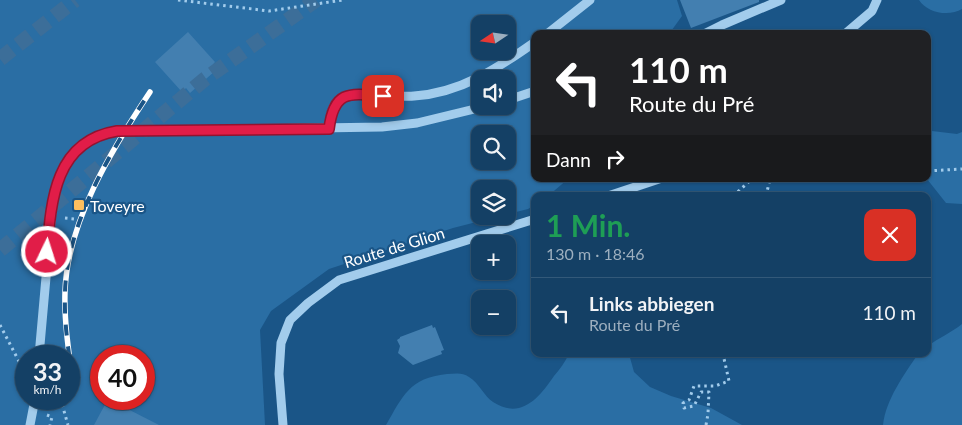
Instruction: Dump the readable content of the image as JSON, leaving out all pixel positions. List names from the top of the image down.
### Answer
{
  "streets": {
    "street": ["Route de Glion"]
  },
  "places": {
    "transit": ["Toveyre"]
  },
  "north": "left",
  "page": {
    "map_buttons": ["+", "−"],
    "turn": ["110 m", "Route du Pré"],
    "then": "Dann",
    "heading": ["1 Min.", "130 m · 18:46"],
    "list": [
      {
        "name": "Links abbiegen",
        "note": "Route du Pré",
        "value": "110 m"
      }
    ],
    "speed": "33 km/h",
    "limit": "40"
  }
}
